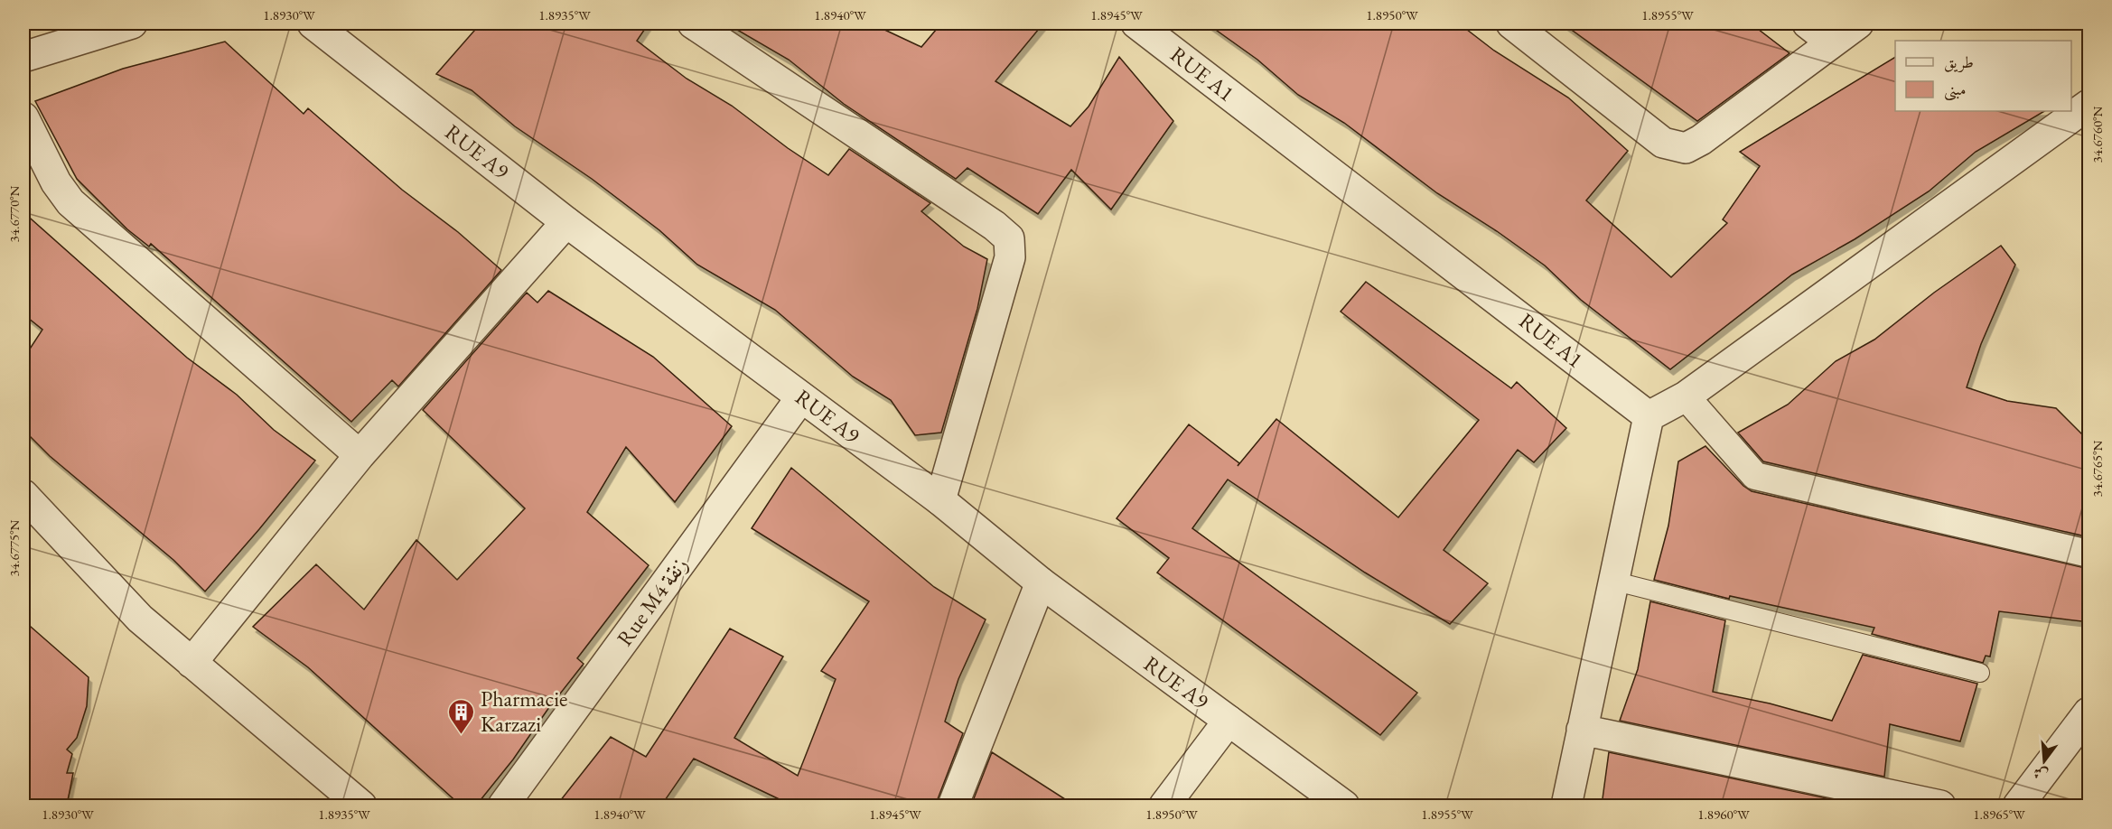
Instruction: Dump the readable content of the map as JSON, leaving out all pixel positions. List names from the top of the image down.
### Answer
{
  "streets": {
    "street": ["RUE A1", "RUE A9", "Rue M4 زنقة"]
  },
  "crossings": [
    ["RUE A9", "Rue M4 زنقة"]
  ],
  "places": {
    "building": ["Pharmacie Karzazi"]
  },
  "legend": ["طريق", "مبنى"],
  "north": "bottom",
  "coordinates": [
    "1.8930°W",
    "1.8935°W",
    "1.8940°W",
    "1.8945°W",
    "1.8950°W",
    "1.8955°W",
    "34.6760°N",
    "34.6770°N",
    "34.6765°N",
    "34.6775°N",
    "1.8960°W",
    "1.8965°W"
  ]
}
